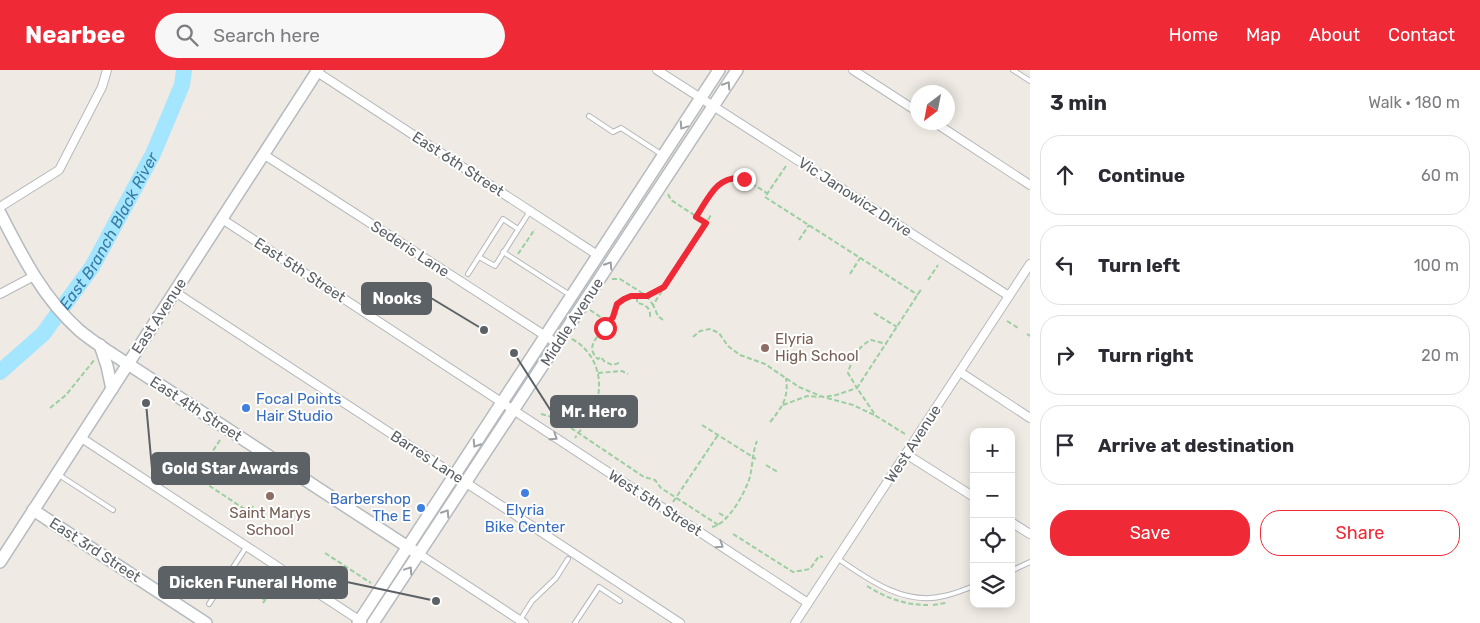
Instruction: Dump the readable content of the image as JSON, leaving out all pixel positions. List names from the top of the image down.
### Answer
{
  "streets": {
    "main road": [
      "East Avenue",
      "Middle Avenue",
      "East 4th Street",
      "East 3rd Street"
    ],
    "street": [
      "East 6th Street",
      "Vic Janowicz Drive",
      "Sederis Lane",
      "East 5th Street",
      "West Avenue",
      "Barres Lane",
      "West 5th Street"
    ]
  },
  "crossings": [
    ["East 6th Street", "East Avenue"],
    ["East 6th Street", "Middle Avenue"],
    ["Vic Janowicz Drive", "Middle Avenue"],
    ["Vic Janowicz Drive", "West Avenue"],
    ["Sederis Lane", "East Avenue"],
    ["Sederis Lane", "Middle Avenue"],
    ["East 5th Street", "East Avenue"],
    ["East 5th Street", "Middle Avenue"],
    ["East 5th Street", "West 5th Street"],
    ["East Avenue", "East 4th Street"],
    ["East Avenue", "Barres Lane"],
    ["East Avenue", "East 3rd Street"],
    ["Middle Avenue", "East 4th Street"],
    ["Middle Avenue", "Barres Lane"],
    ["Middle Avenue", "West 5th Street"],
    ["West Avenue", "West 5th Street"]
  ],
  "one_way": ["West 5th Street"],
  "water": ["East Branch Black River"],
  "places": [
    "Nooks",
    "Elyria High School",
    "Mr. Hero",
    "Gold Star Awards",
    "Focal Points Hair Studio",
    "Elyria Bike Center",
    "Saint Marys School",
    "Barbershop The E",
    "Dicken Funeral Home"
  ],
  "north": "bottom left",
  "page": {
    "header": "Nearbee",
    "search": "Search here",
    "nav": [
      "Home",
      "Map",
      "About",
      "Contact"
    ],
    "heading": ["3 min", "Walk · 180 m"],
    "list": [
      ["Continue", "60 m"],
      ["Turn left", "100 m"],
      ["Turn right", "20 m"],
      "Arrive at destination"
    ],
    "map_buttons": ["+", "−"],
    "buttons": ["Save", "Share"]
  }
}
